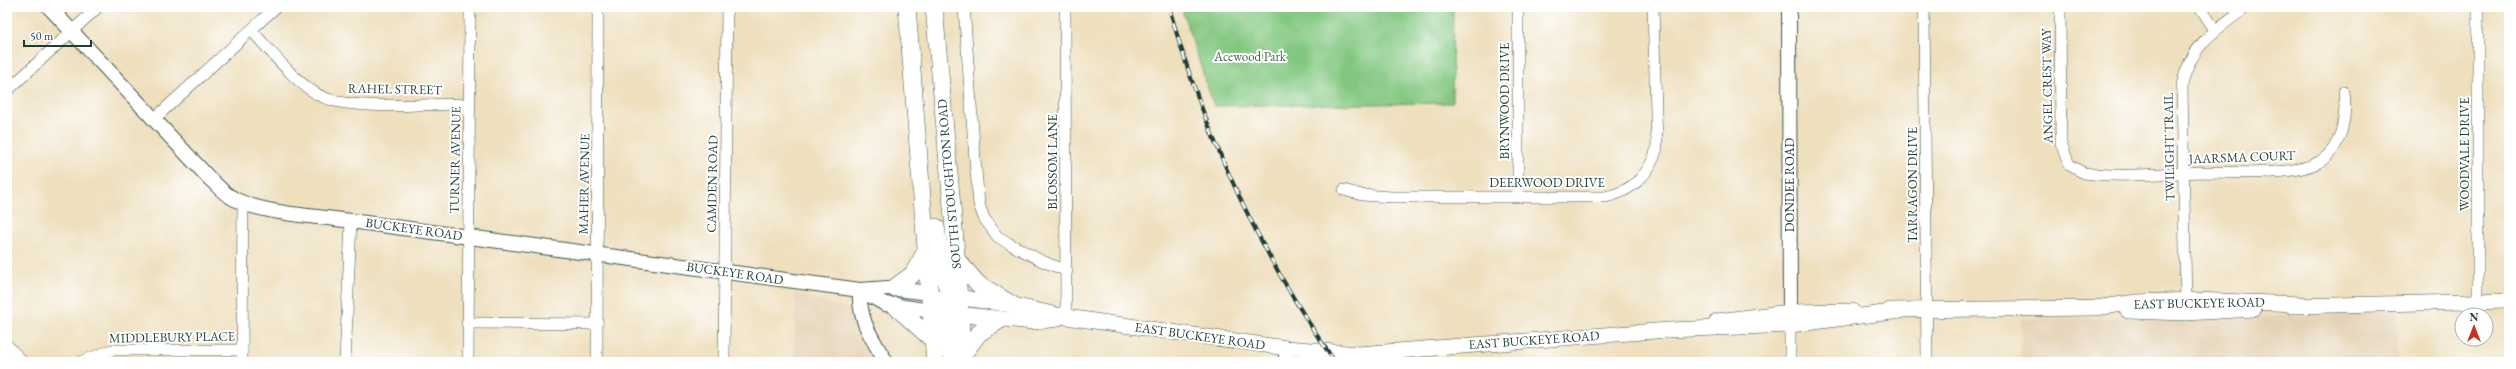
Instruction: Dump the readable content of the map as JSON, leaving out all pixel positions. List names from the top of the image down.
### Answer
{
  "streets": {
    "main road": ["SOUTH STOUGHTON ROAD", "EAST BUCKEYE ROAD"],
    "street": [
      "ANGEL CREST WAY",
      "RAHEL STREET",
      "BRYNWOOD DRIVE",
      "TWILIGHT TRAIL",
      "WOODVALE DRIVE",
      "JAARSMA COURT",
      "TURNER AVENUE",
      "BLOSSOM LANE",
      "DEERWOOD DRIVE",
      "MAHER AVENUE",
      "CAMDEN ROAD",
      "DONDEE ROAD",
      "TARRAGON DRIVE",
      "BUCKEYE ROAD",
      "MIDDLEBURY PLACE"
    ]
  },
  "crossings": [
    ["ANGEL CREST WAY", "JAARSMA COURT"],
    ["RAHEL STREET", "TURNER AVENUE"],
    ["BRYNWOOD DRIVE", "DEERWOOD DRIVE"],
    ["TWILIGHT TRAIL", "JAARSMA COURT"],
    ["TWILIGHT TRAIL", "EAST BUCKEYE ROAD"],
    ["WOODVALE DRIVE", "EAST BUCKEYE ROAD"],
    ["TURNER AVENUE", "BUCKEYE ROAD"],
    ["BLOSSOM LANE", "EAST BUCKEYE ROAD"],
    ["MAHER AVENUE", "BUCKEYE ROAD"],
    ["CAMDEN ROAD", "BUCKEYE ROAD"],
    ["SOUTH STOUGHTON ROAD", "BUCKEYE ROAD"],
    ["SOUTH STOUGHTON ROAD", "EAST BUCKEYE ROAD"],
    ["DONDEE ROAD", "EAST BUCKEYE ROAD"],
    ["TARRAGON DRIVE", "EAST BUCKEYE ROAD"],
    ["BUCKEYE ROAD", "EAST BUCKEYE ROAD"]
  ],
  "parks": ["Acewood Park"],
  "scale_bar": "50 m",
  "north": "top"
}
